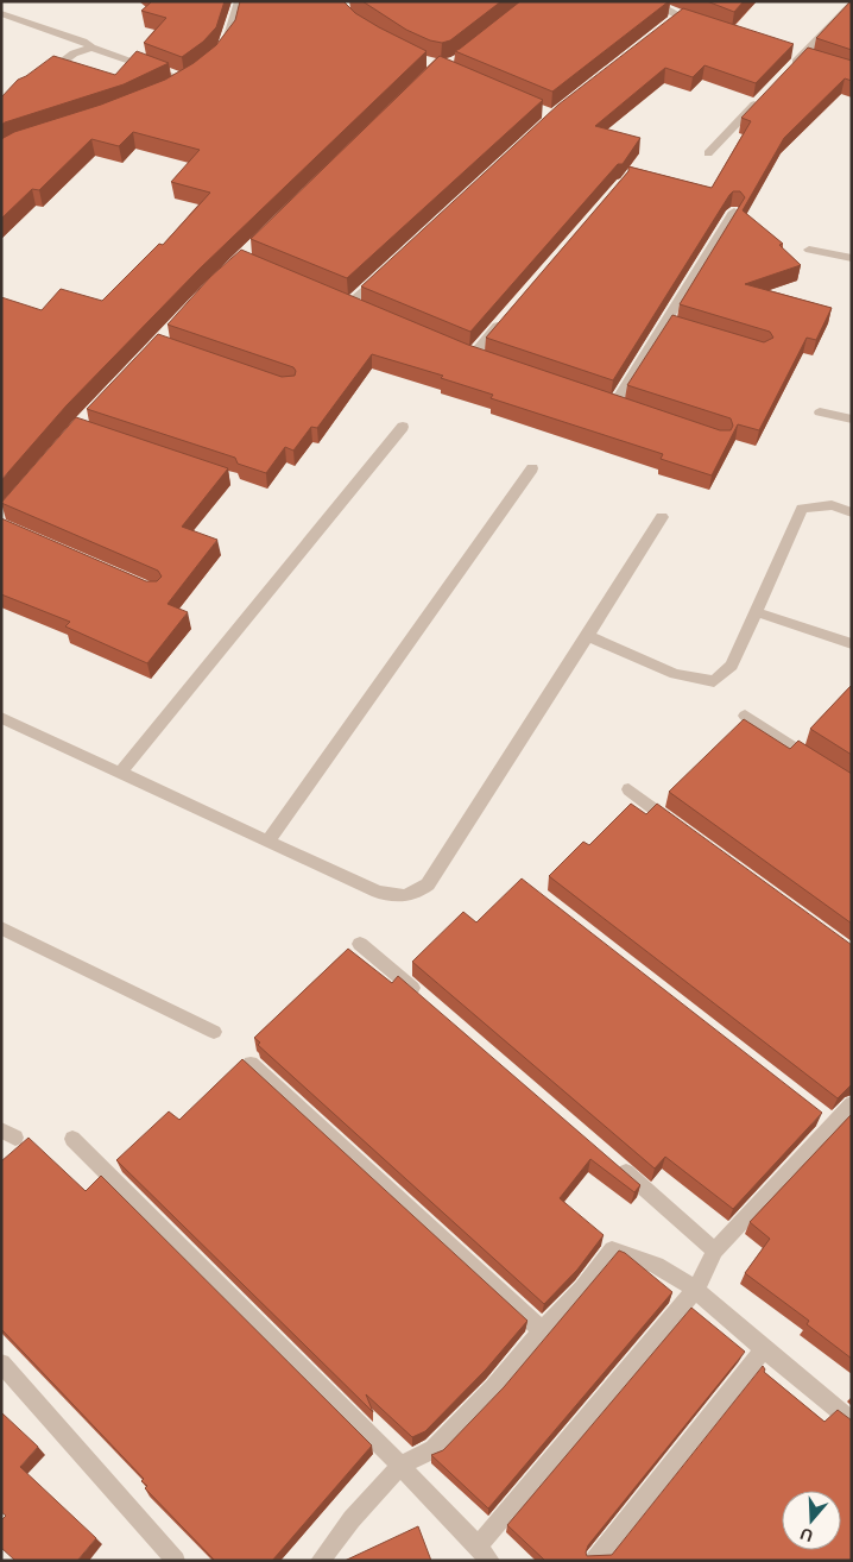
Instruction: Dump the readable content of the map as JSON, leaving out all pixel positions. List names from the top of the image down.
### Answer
{
  "north": "bottom"
}
